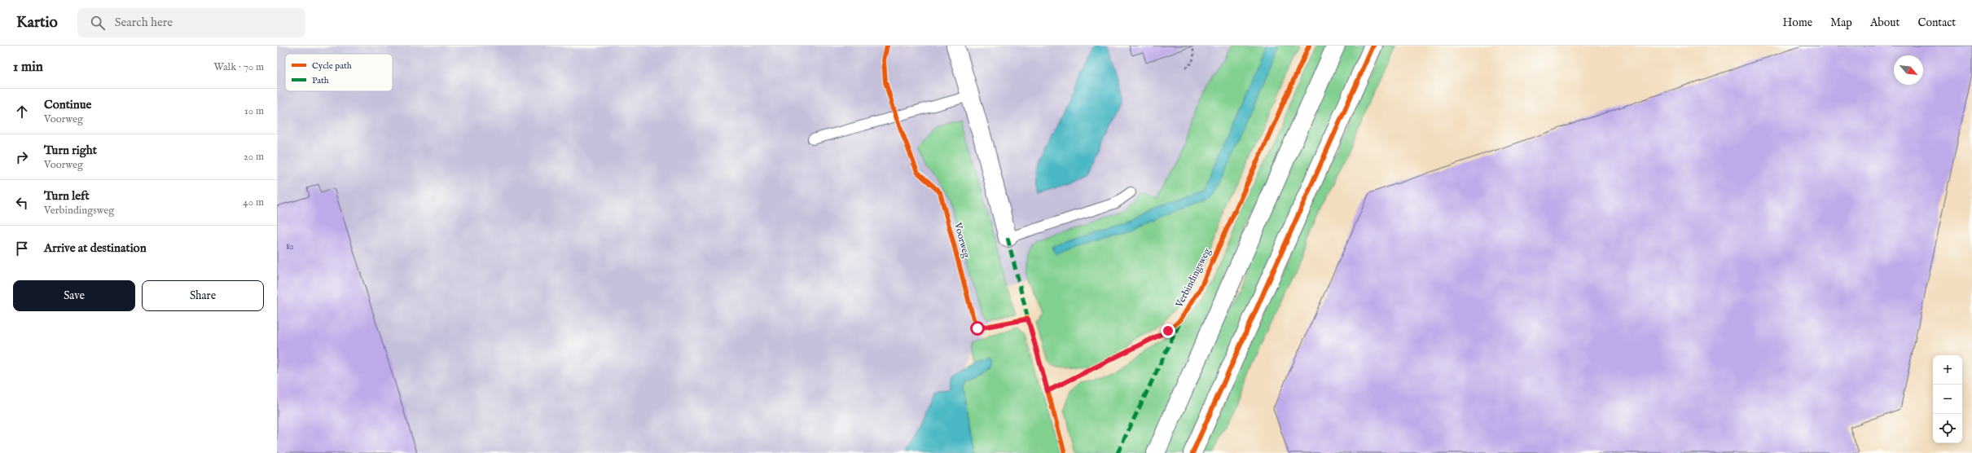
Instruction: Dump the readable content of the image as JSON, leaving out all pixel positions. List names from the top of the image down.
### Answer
{
  "streets": {
    "cycle path": ["Voorweg", "Verbindingsweg"]
  },
  "house_numbers": ["80"],
  "legend": ["Cycle path", "Path"],
  "north": "bottom right",
  "page": {
    "header": "Kartio",
    "search": "Search here",
    "nav": [
      "Home",
      "Map",
      "About",
      "Contact"
    ],
    "heading": ["1 min", "Walk · 70 m"],
    "list": [
      ["Continue", "Voorweg", "10 m"],
      ["Turn right", "Voorweg", "20 m"],
      ["Turn left", "Verbindingsweg", "40 m"],
      "Arrive at destination"
    ],
    "buttons": ["Save", "Share"],
    "map_buttons": ["+", "−"]
  }
}
